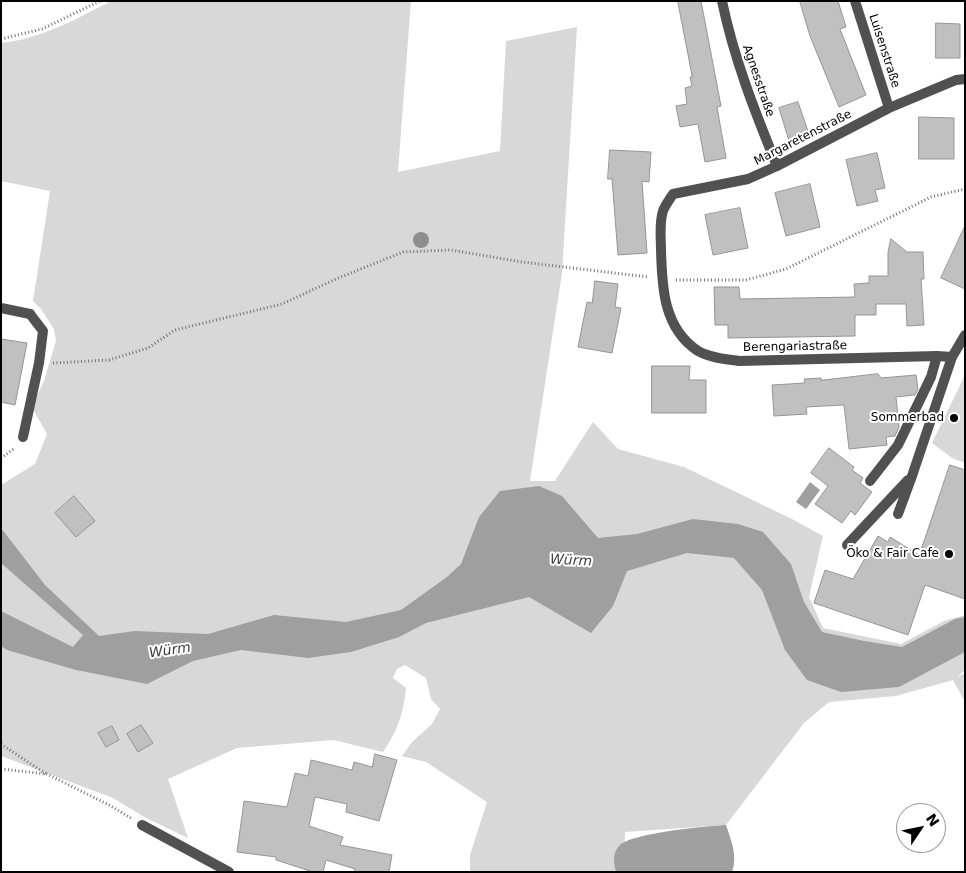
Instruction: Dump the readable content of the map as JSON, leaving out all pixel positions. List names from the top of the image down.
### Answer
{
  "streets": {
    "street": [
      "Luisenstraße",
      "Agnesstraße",
      "Margaretenstraße",
      "Berengariastraße"
    ]
  },
  "crossings": [
    ["Luisenstraße", "Margaretenstraße"],
    ["Agnesstraße", "Margaretenstraße"],
    ["Margaretenstraße", "Berengariastraße"]
  ],
  "water": ["Würm"],
  "places": ["Sommerbad", "Öko & Fair Cafe"],
  "north": "top right"
}
